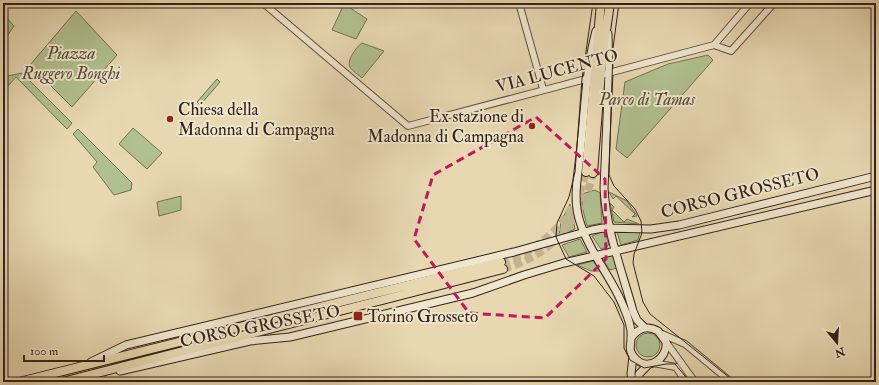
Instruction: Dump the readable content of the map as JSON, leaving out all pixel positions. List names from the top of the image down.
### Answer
{
  "streets": {
    "main road": ["CORSO GROSSETO"],
    "street": ["VIA LUCENTO"]
  },
  "parks": ["Piazza Ruggero Bonghi", "Parco di Tamas"],
  "places": {
    "other": ["Chiesa della Madonna di Campagna", "Ex stazione di Madonna di Campagna"],
    "transit": ["Torino Grosseto"]
  },
  "scale_bar": "100 m",
  "north": "bottom"
}
